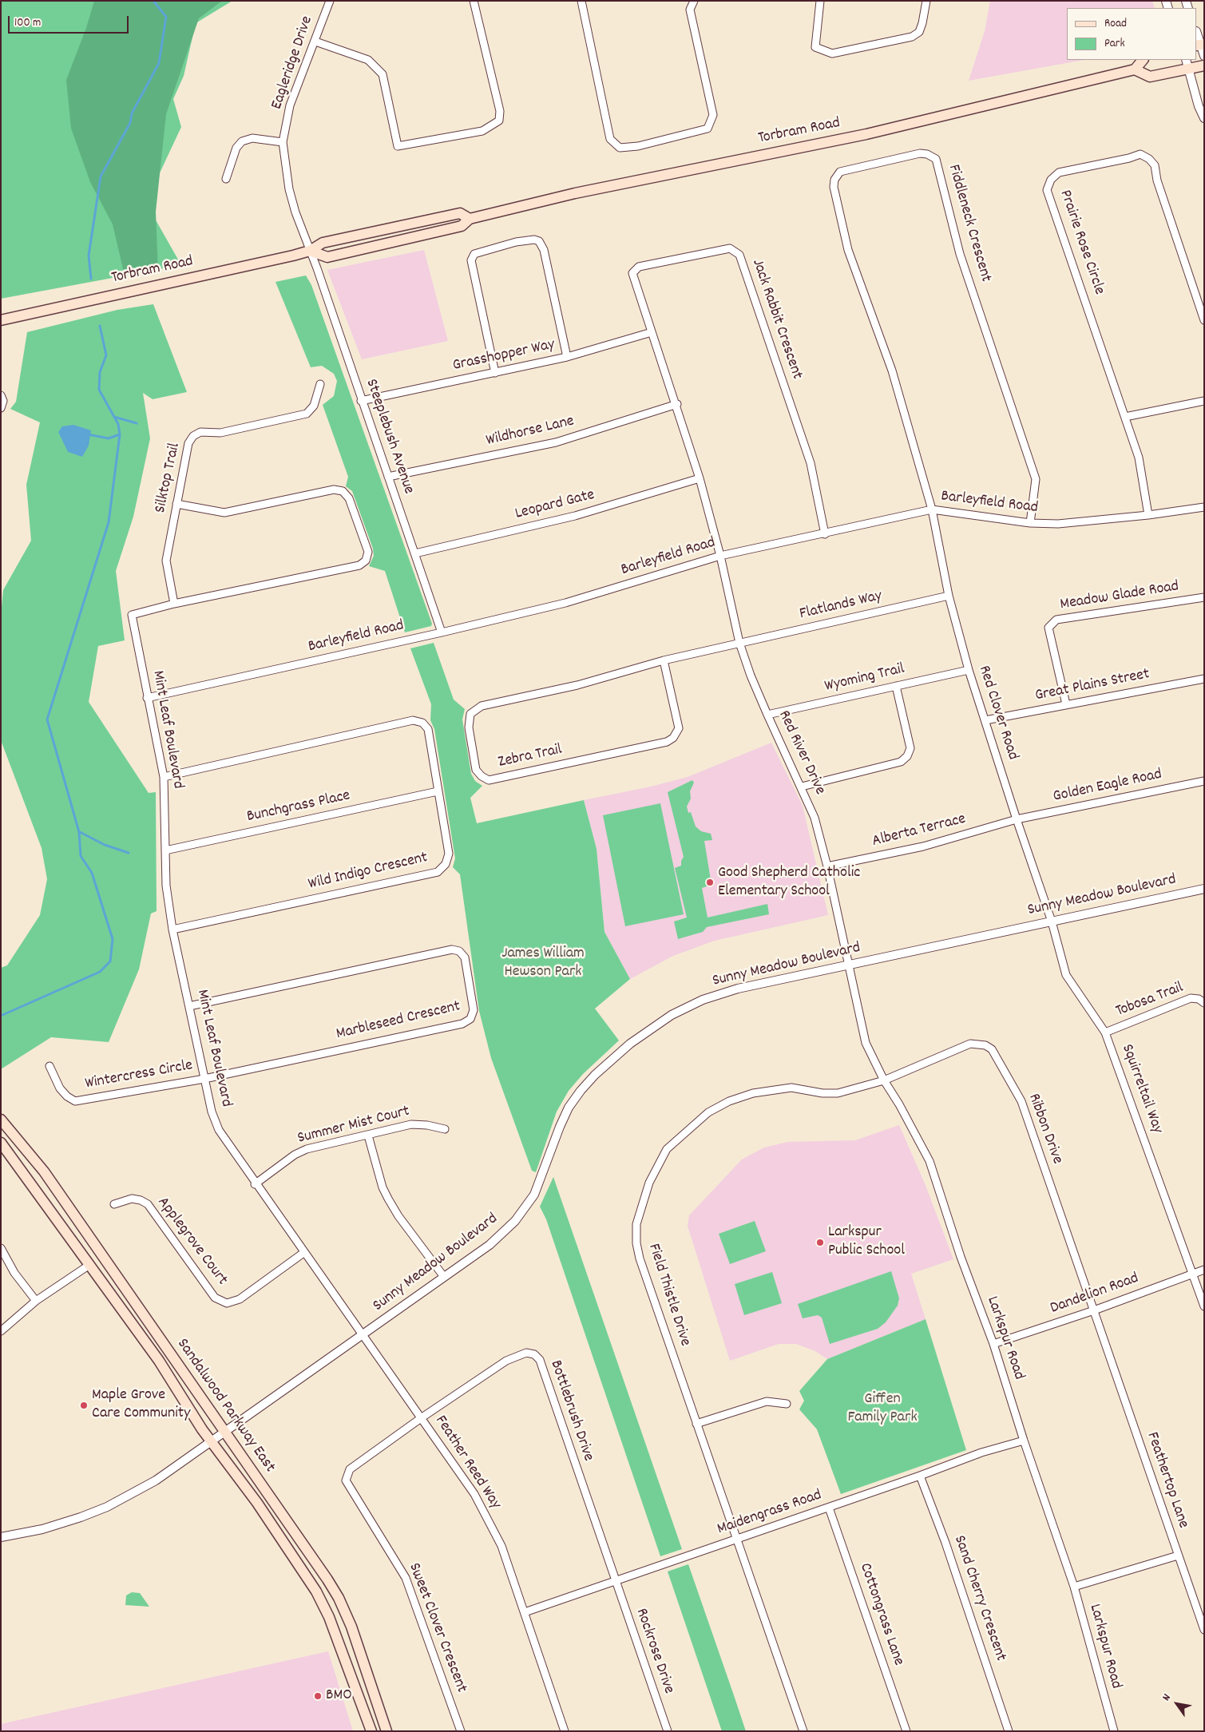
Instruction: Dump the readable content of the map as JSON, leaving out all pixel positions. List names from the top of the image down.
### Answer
{
  "streets": {
    "main road": ["Torbram Road", "Sandalwood Parkway East"],
    "street": [
      "Eagleridge Drive",
      "Fiddleneck Crescent",
      "Prairie Rose Circle",
      "Jack Rabbit Crescent",
      "Grasshopper Way",
      "Wildhorse Lane",
      "Steeplebush Avenue",
      "Silktop Trail",
      "Barleyfield Road",
      "Leopard Gate",
      "Meadow Glade Road",
      "Flatlands Way",
      "Wyoming Trail",
      "Great Plains Street",
      "Red Clover Road",
      "Mint Leaf Boulevard",
      "Red River Drive",
      "Zebra Trail",
      "Golden Eagle Road",
      "Bunchgrass Place",
      "Alberta Terrace",
      "Wild Indigo Crescent",
      "Sunny Meadow Boulevard",
      "Tobosa Trail",
      "Marbleseed Crescent",
      "Wintercress Circle",
      "Squirreltail Way",
      "Summer Mist Court",
      "Ribbon Drive",
      "Applegrove Court",
      "Dandelion Road",
      "Field Thistle Drive",
      "Larkspur Road",
      "Bottlebrush Drive",
      "Feather Reed Way",
      "Feathertop Lane",
      "Maidengrass Road",
      "Sand Cherry Crescent",
      "Cottongrass Lane",
      "Sweet Clover Crescent",
      "Rockrose Drive"
    ]
  },
  "crossings": [
    ["Eagleridge Drive", "Torbram Road"],
    ["Eagleridge Drive", "Steeplebush Avenue"],
    ["Torbram Road", "Steeplebush Avenue"],
    ["Fiddleneck Crescent", "Barleyfield Road"],
    ["Fiddleneck Crescent", "Red Clover Road"],
    ["Prairie Rose Circle", "Barleyfield Road"],
    ["Jack Rabbit Crescent", "Grasshopper Way"],
    ["Jack Rabbit Crescent", "Wildhorse Lane"],
    ["Jack Rabbit Crescent", "Barleyfield Road"],
    ["Jack Rabbit Crescent", "Leopard Gate"],
    ["Jack Rabbit Crescent", "Red River Drive"],
    ["Grasshopper Way", "Steeplebush Avenue"],
    ["Wildhorse Lane", "Steeplebush Avenue"],
    ["Steeplebush Avenue", "Barleyfield Road"],
    ["Steeplebush Avenue", "Leopard Gate"],
    ["Silktop Trail", "Mint Leaf Boulevard"],
    ["Barleyfield Road", "Red Clover Road"],
    ["Barleyfield Road", "Mint Leaf Boulevard"],
    ["Barleyfield Road", "Red River Drive"],
    ["Meadow Glade Road", "Great Plains Street"],
    ["Flatlands Way", "Red Clover Road"],
    ["Flatlands Way", "Red River Drive"],
    ["Flatlands Way", "Zebra Trail"],
    ["Wyoming Trail", "Red Clover Road"],
    ["Wyoming Trail", "Red River Drive"],
    ["Great Plains Street", "Red Clover Road"],
    ["Red Clover Road", "Golden Eagle Road"],
    ["Red Clover Road", "Alberta Terrace"],
    ["Red Clover Road", "Sunny Meadow Boulevard"],
    ["Red Clover Road", "Squirreltail Way"],
    ["Mint Leaf Boulevard", "Bunchgrass Place"],
    ["Mint Leaf Boulevard", "Wild Indigo Crescent"],
    ["Mint Leaf Boulevard", "Sunny Meadow Boulevard"],
    ["Mint Leaf Boulevard", "Marbleseed Crescent"],
    ["Mint Leaf Boulevard", "Wintercress Circle"],
    ["Mint Leaf Boulevard", "Summer Mist Court"],
    ["Mint Leaf Boulevard", "Applegrove Court"],
    ["Mint Leaf Boulevard", "Feather Reed Way"],
    ["Red River Drive", "Zebra Trail"],
    ["Red River Drive", "Alberta Terrace"],
    ["Red River Drive", "Sunny Meadow Boulevard"],
    ["Red River Drive", "Larkspur Road"],
    ["Golden Eagle Road", "Alberta Terrace"],
    ["Bunchgrass Place", "Wild Indigo Crescent"],
    ["Sunny Meadow Boulevard", "Squirreltail Way"],
    ["Sunny Meadow Boulevard", "Larkspur Road"],
    ["Sunny Meadow Boulevard", "Sandalwood Parkway East"],
    ["Sunny Meadow Boulevard", "Feather Reed Way"],
    ["Tobosa Trail", "Squirreltail Way"],
    ["Marbleseed Crescent", "Wintercress Circle"],
    ["Squirreltail Way", "Dandelion Road"],
    ["Ribbon Drive", "Dandelion Road"],
    ["Ribbon Drive", "Field Thistle Drive"],
    ["Ribbon Drive", "Larkspur Road"],
    ["Ribbon Drive", "Feathertop Lane"],
    ["Dandelion Road", "Larkspur Road"],
    ["Dandelion Road", "Feathertop Lane"],
    ["Field Thistle Drive", "Larkspur Road"],
    ["Field Thistle Drive", "Maidengrass Road"],
    ["Larkspur Road", "Maidengrass Road"],
    ["Bottlebrush Drive", "Feather Reed Way"],
    ["Bottlebrush Drive", "Maidengrass Road"],
    ["Bottlebrush Drive", "Sweet Clover Crescent"],
    ["Bottlebrush Drive", "Rockrose Drive"],
    ["Feather Reed Way", "Maidengrass Road"],
    ["Feather Reed Way", "Sweet Clover Crescent"],
    ["Maidengrass Road", "Sand Cherry Crescent"],
    ["Maidengrass Road", "Cottongrass Lane"],
    ["Maidengrass Road", "Rockrose Drive"]
  ],
  "parks": ["James William Hewson Park", "Giffen Family Park"],
  "places": [
    "Good Shepherd Catholic Elementary School",
    "Larkspur Public School",
    "Maple Grove Care Community",
    "BMO"
  ],
  "legend": ["Road", "Park"],
  "scale_bar": "100 m",
  "north": "top left"
}
